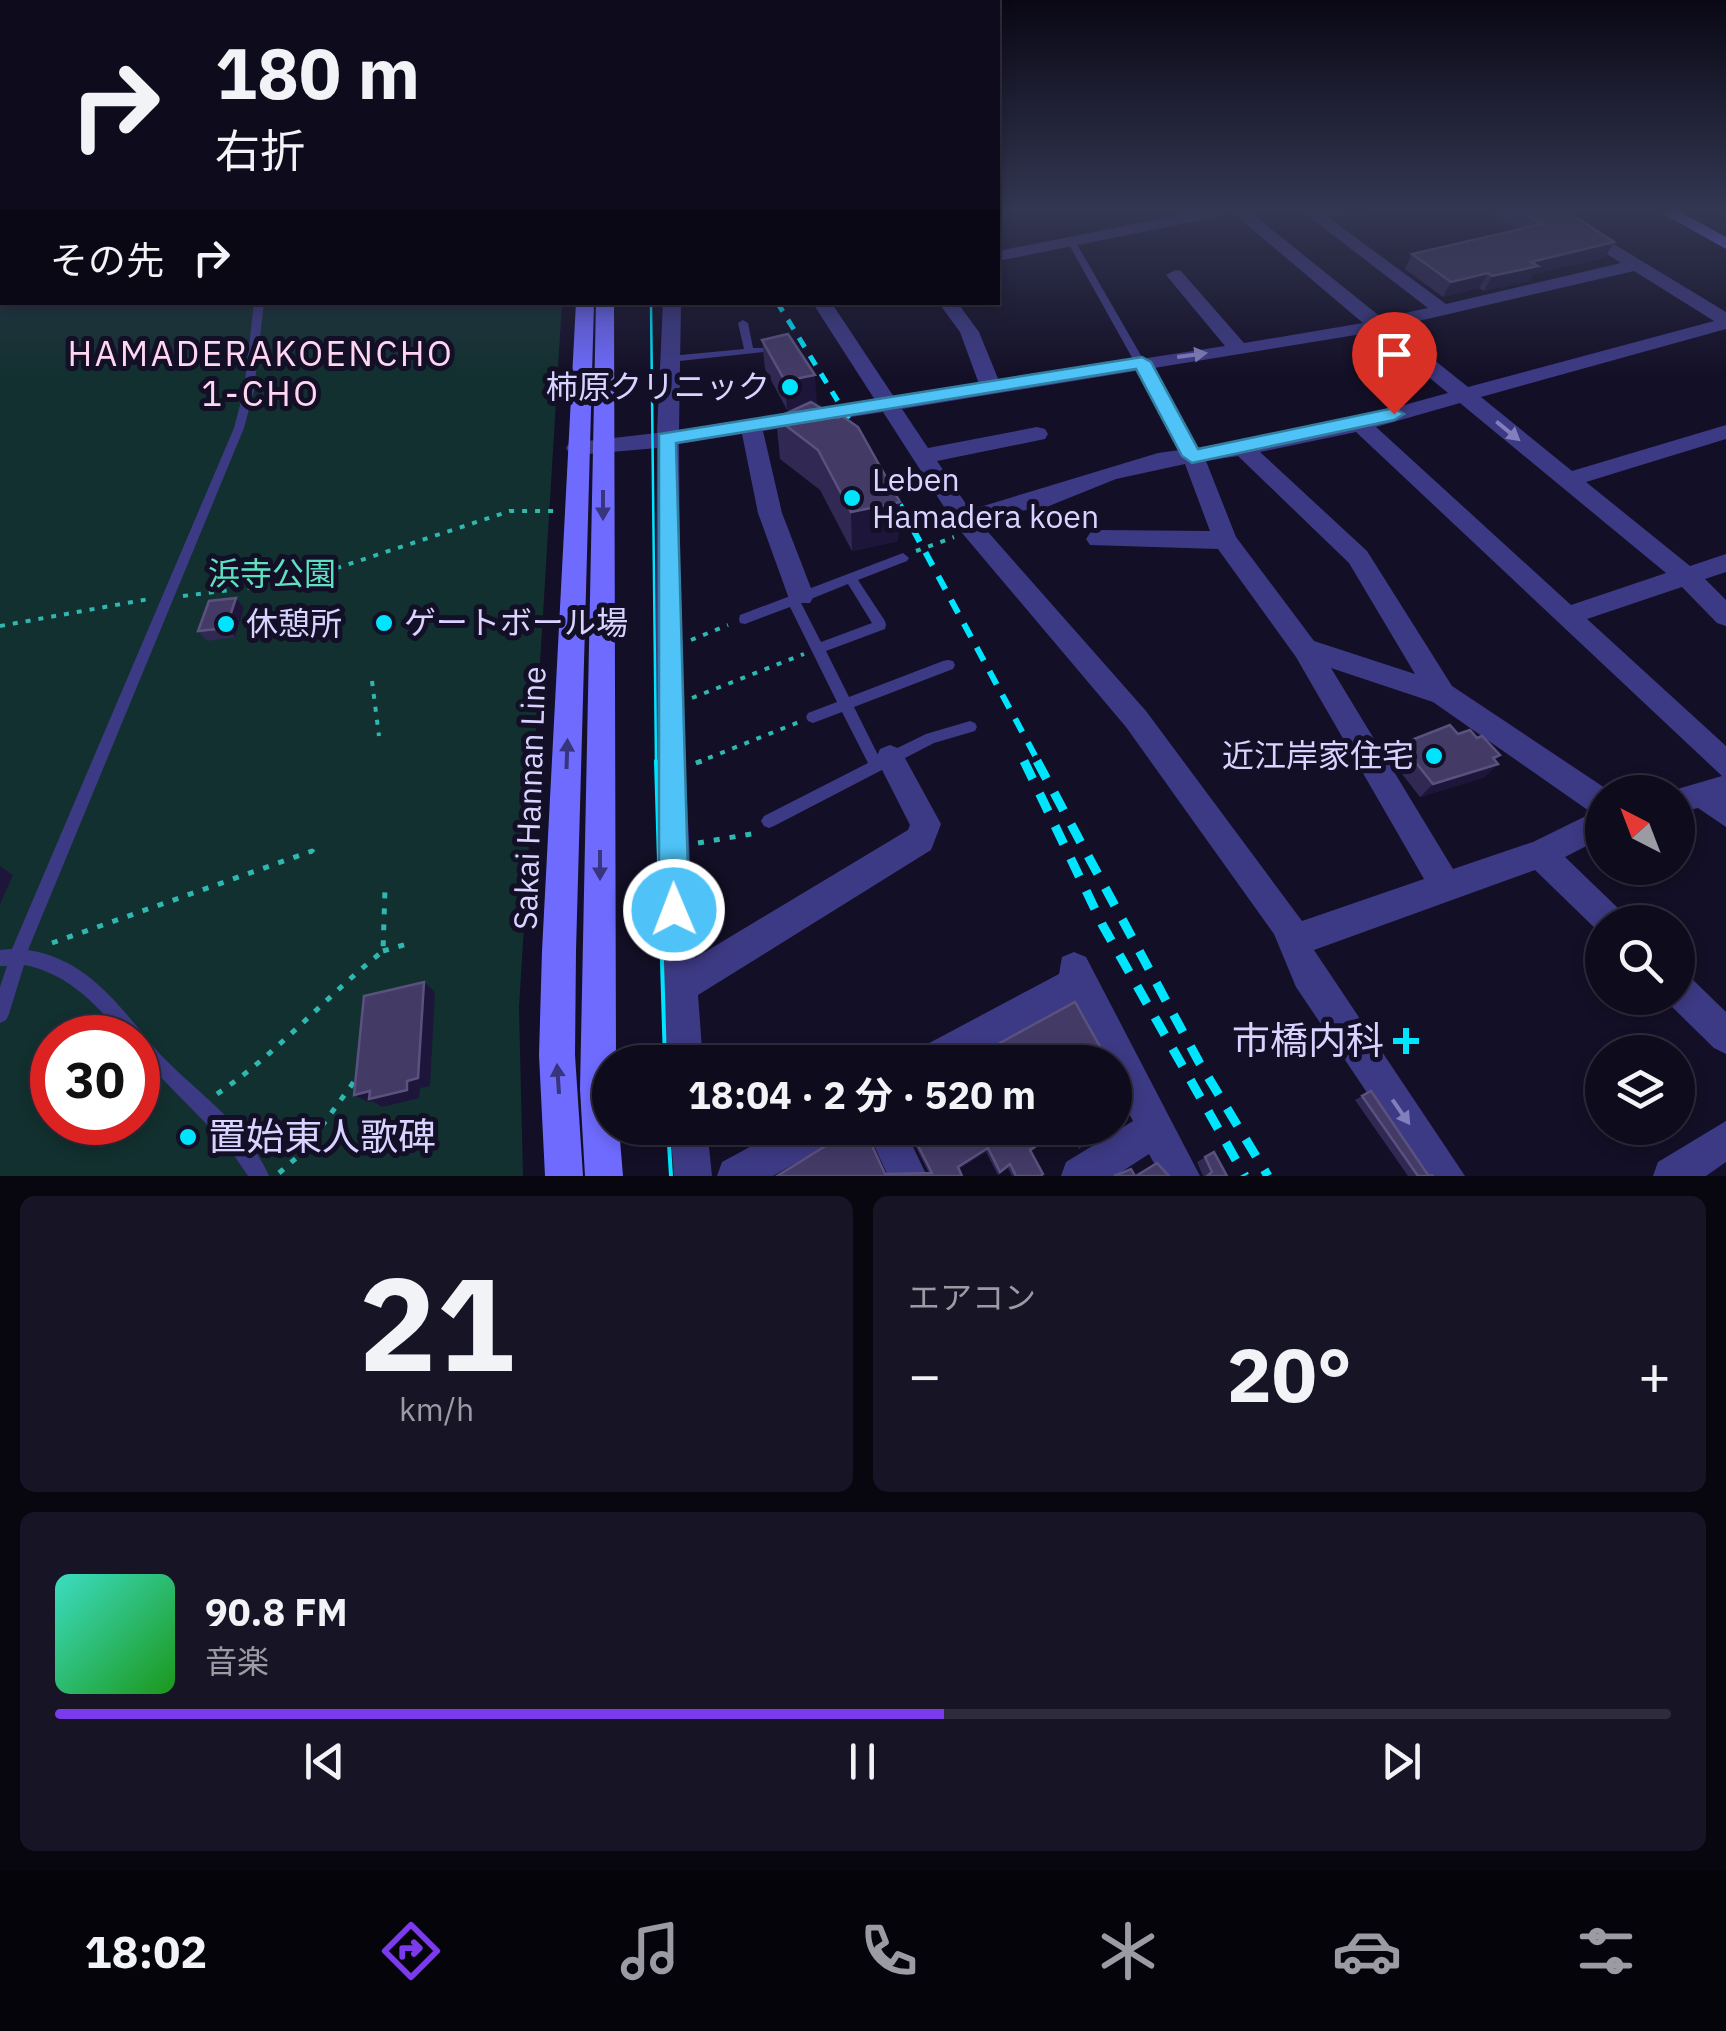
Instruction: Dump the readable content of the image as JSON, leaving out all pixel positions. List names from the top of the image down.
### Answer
{
  "streets": {
    "main road": ["Sakai Hannan Line"]
  },
  "districts": ["HAMADERAKOENCHO 1-CHO"],
  "parks": ["浜寺公園"],
  "places": {
    "other": [
      "柿原クリニック",
      "Leben Hamadera koen",
      "ゲートボール場",
      "休憩所",
      "近江岸家住宅",
      "置始東人歌碑"
    ],
    "health": ["市橋内科"]
  },
  "north": "top left",
  "page": {
    "turn": ["180 m", "右折"],
    "then": "その先",
    "limit": "30",
    "trip": "18:04 · 2 分 · 520 m",
    "tile": [
      ["21", "km/h"],
      "エアコン"
    ],
    "heat": ["−", "20°", "+"],
    "song": ["90.8 FM", "音楽"],
    "tabs": "18:02"
  }
}
